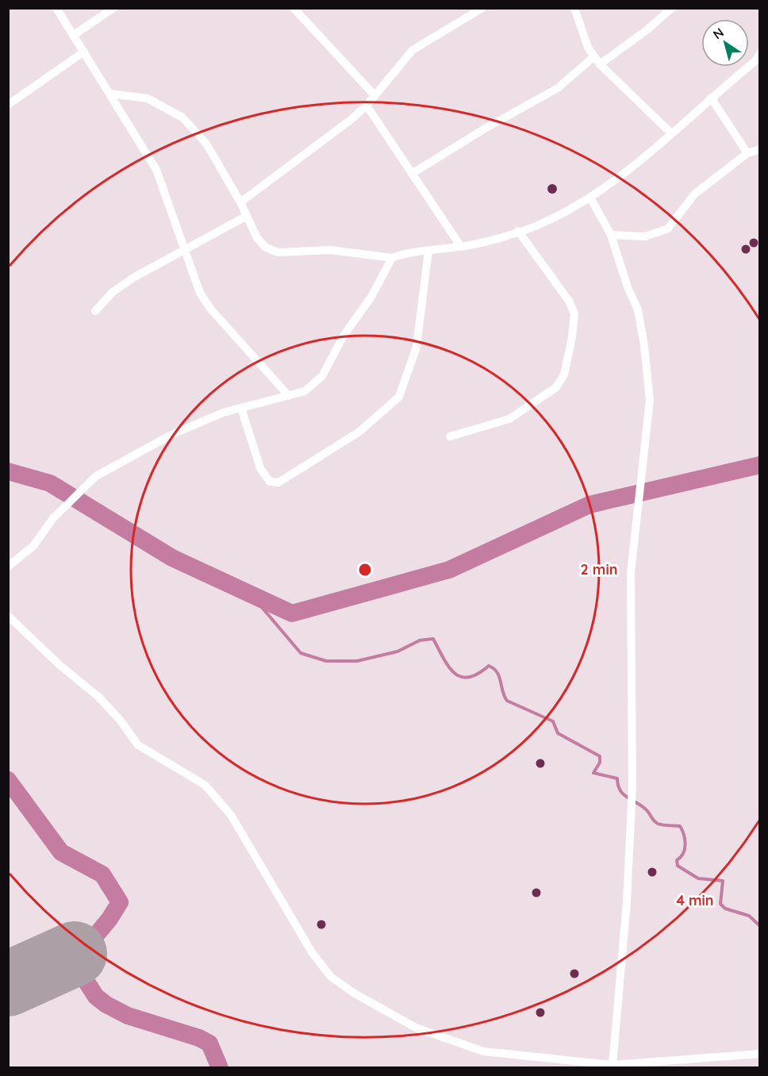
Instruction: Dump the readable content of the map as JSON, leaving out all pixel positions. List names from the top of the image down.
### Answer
{
  "north": "top left",
  "rings": ["2 min", "4 min"]
}
